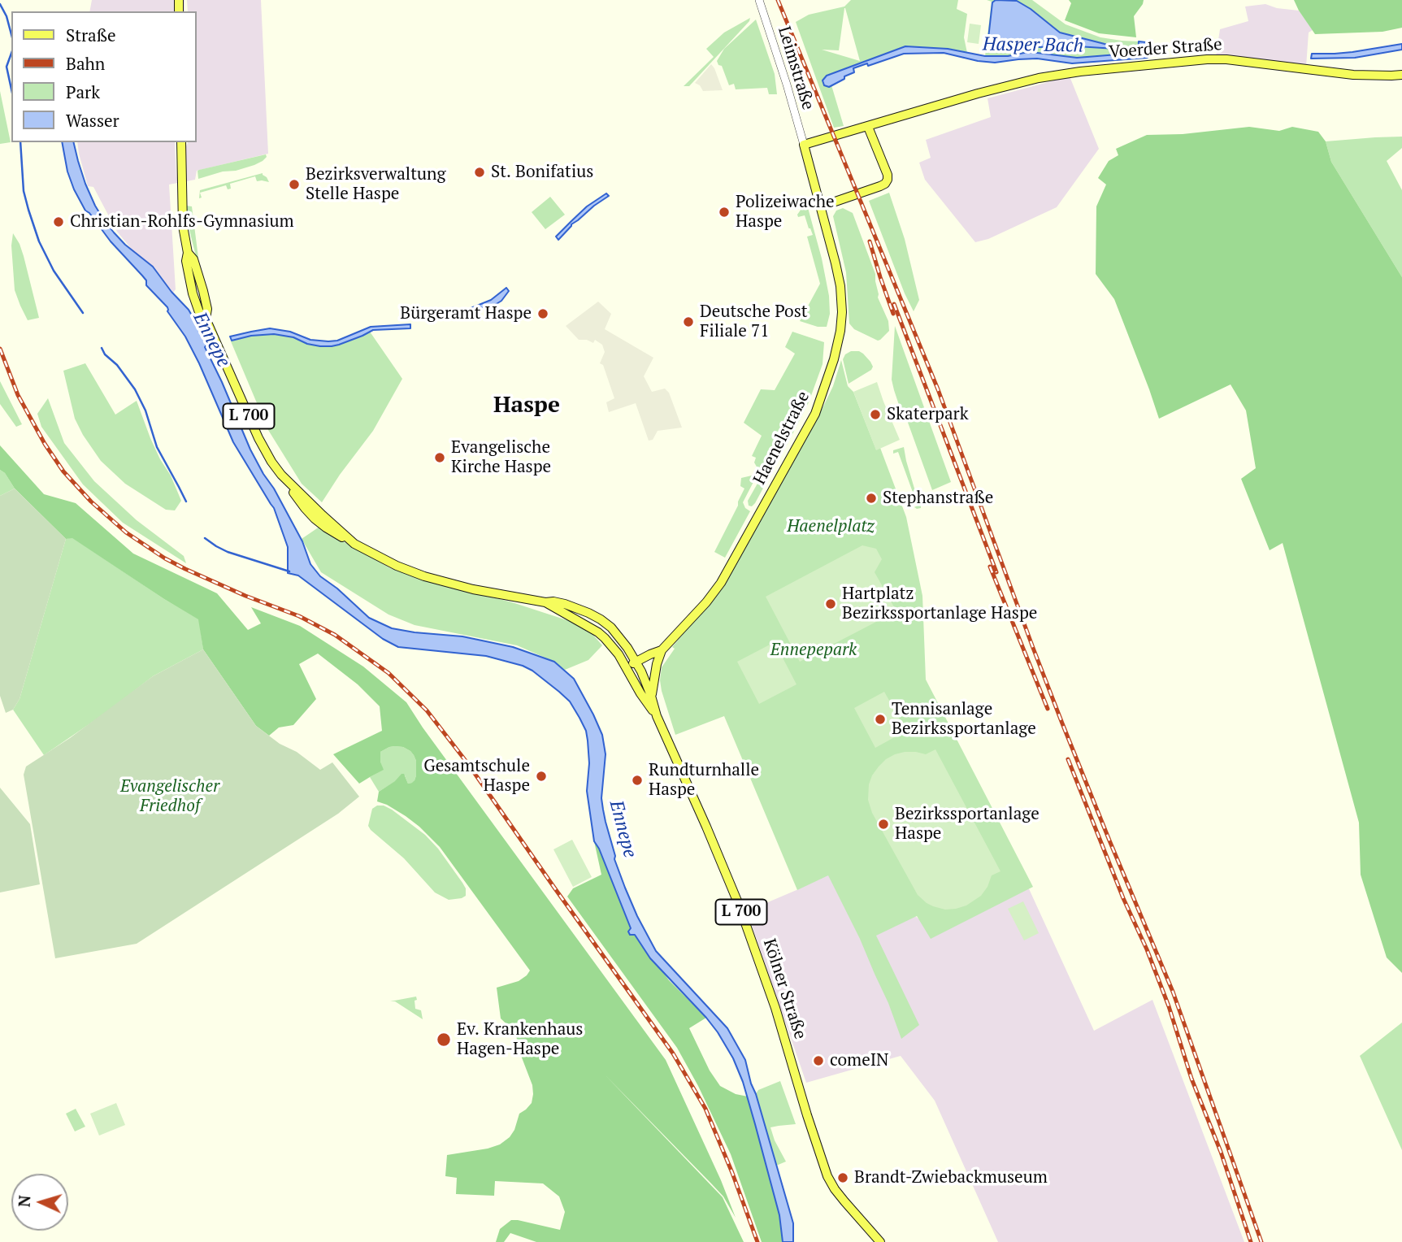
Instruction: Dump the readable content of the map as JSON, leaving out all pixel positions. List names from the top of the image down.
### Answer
{
  "streets": {
    "main road": [
      "Voerder Straße",
      "L 700",
      "Haenelstraße",
      "Kölner Straße"
    ],
    "street": ["Leimstraße"]
  },
  "crossings": [
    ["Voerder Straße", "Leimstraße"],
    ["Voerder Straße", "Haenelstraße"],
    ["Leimstraße", "Haenelstraße"],
    ["L 700", "Haenelstraße"],
    ["L 700", "Kölner Straße"],
    ["Haenelstraße", "Kölner Straße"]
  ],
  "districts": ["Haspe"],
  "water": ["Hasper Bach", "Ennepe"],
  "parks": ["Haenelplatz", "Ennepepark", "Evangelischer Friedhof"],
  "places": [
    "St. Bonifatius",
    "Bezirksverwaltung Stelle Haspe",
    "Polizeiwache Haspe",
    "Christian-Rohlfs-Gymnasium",
    "Bürgeramt Haspe",
    "Deutsche Post Filiale 71",
    "Skaterpark",
    "Evangelische Kirche Haspe",
    "Stephanstraße",
    "Hartplatz Bezirkssportanlage Haspe",
    "Tennisanlage Bezirkssportanlage",
    "Gesamtschule Haspe",
    "Rundturnhalle Haspe",
    "Bezirkssportanlage Haspe",
    "Ev. Krankenhaus Hagen-Haspe",
    "comeIN",
    "Brandt-Zwiebackmuseum"
  ],
  "legend": [
    "Straße",
    "Bahn",
    "Park",
    "Wasser"
  ],
  "north": "left"
}
